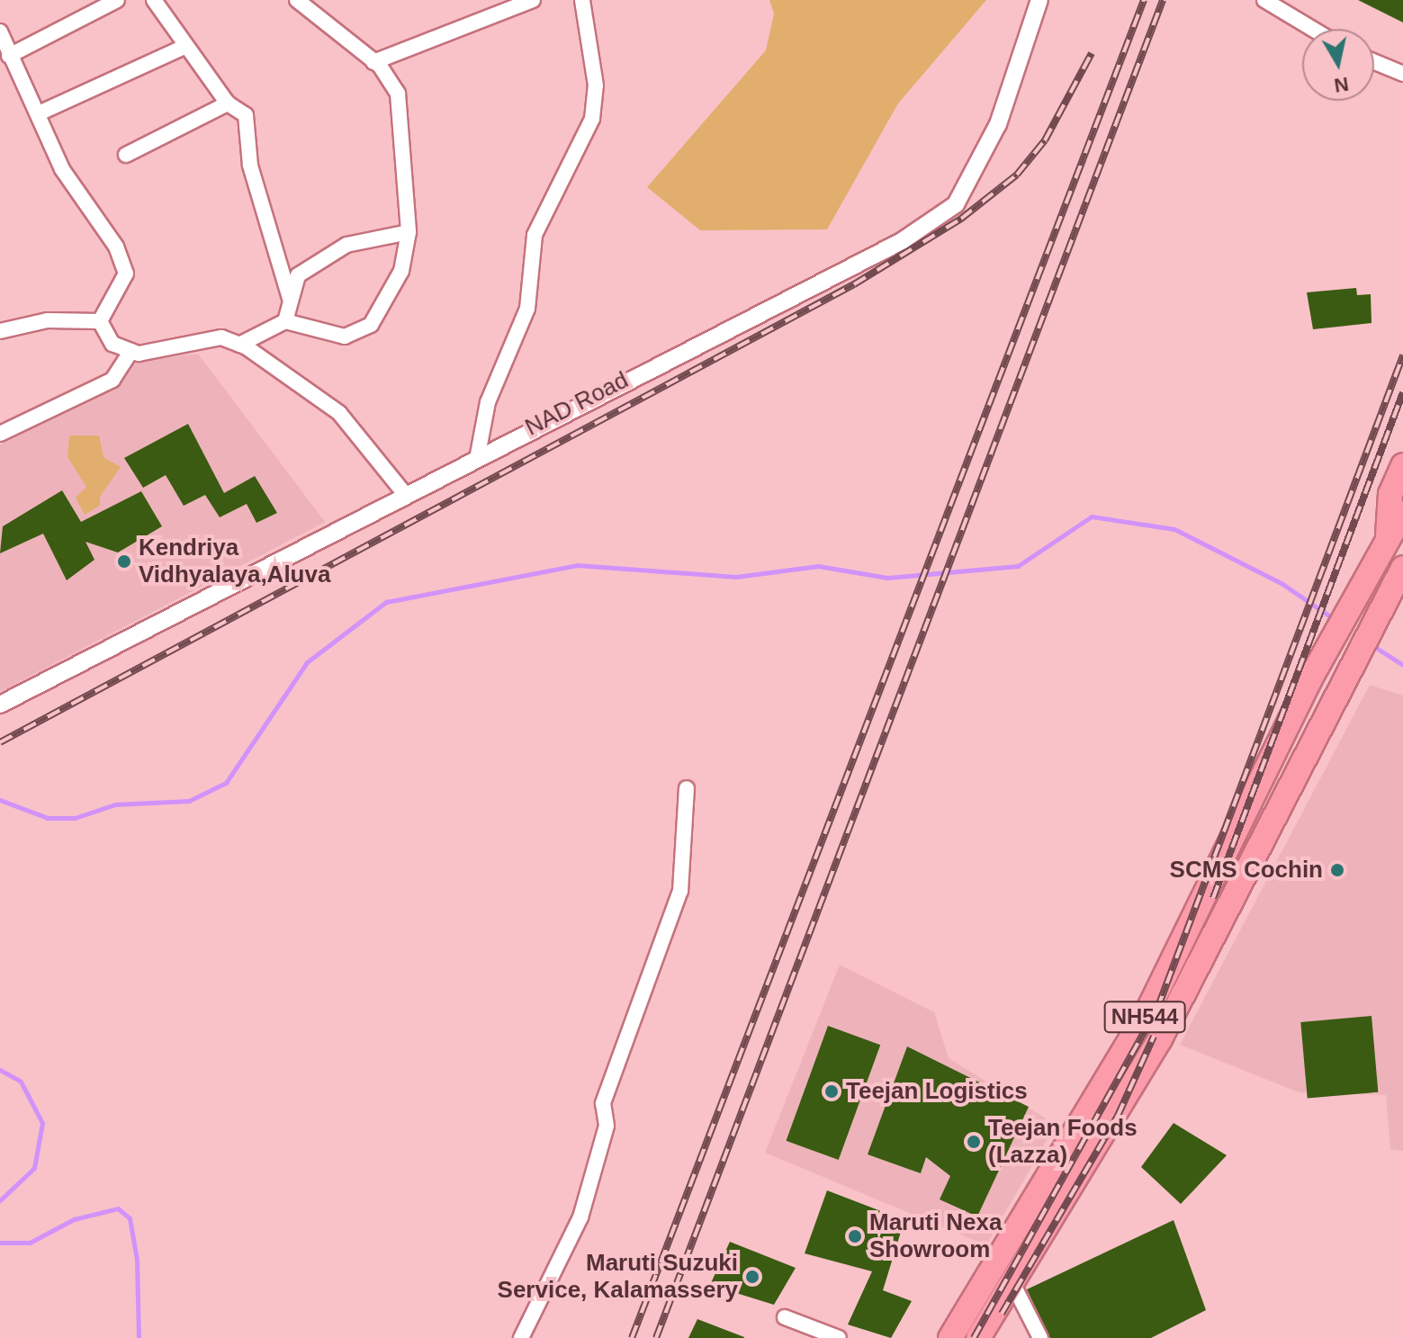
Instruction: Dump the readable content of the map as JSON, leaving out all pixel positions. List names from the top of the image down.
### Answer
{
  "streets": {
    "highway": ["NH544"],
    "street": ["NAD Road"]
  },
  "places": [
    "Kendriya Vidhyalaya,Aluva",
    "SCMS Cochin",
    "Teejan Logistics",
    "Teejan Foods (Lazza)",
    "Maruti Nexa Showroom",
    "Maruti Suzuki Service, Kalamassery"
  ],
  "north": "bottom"
}
